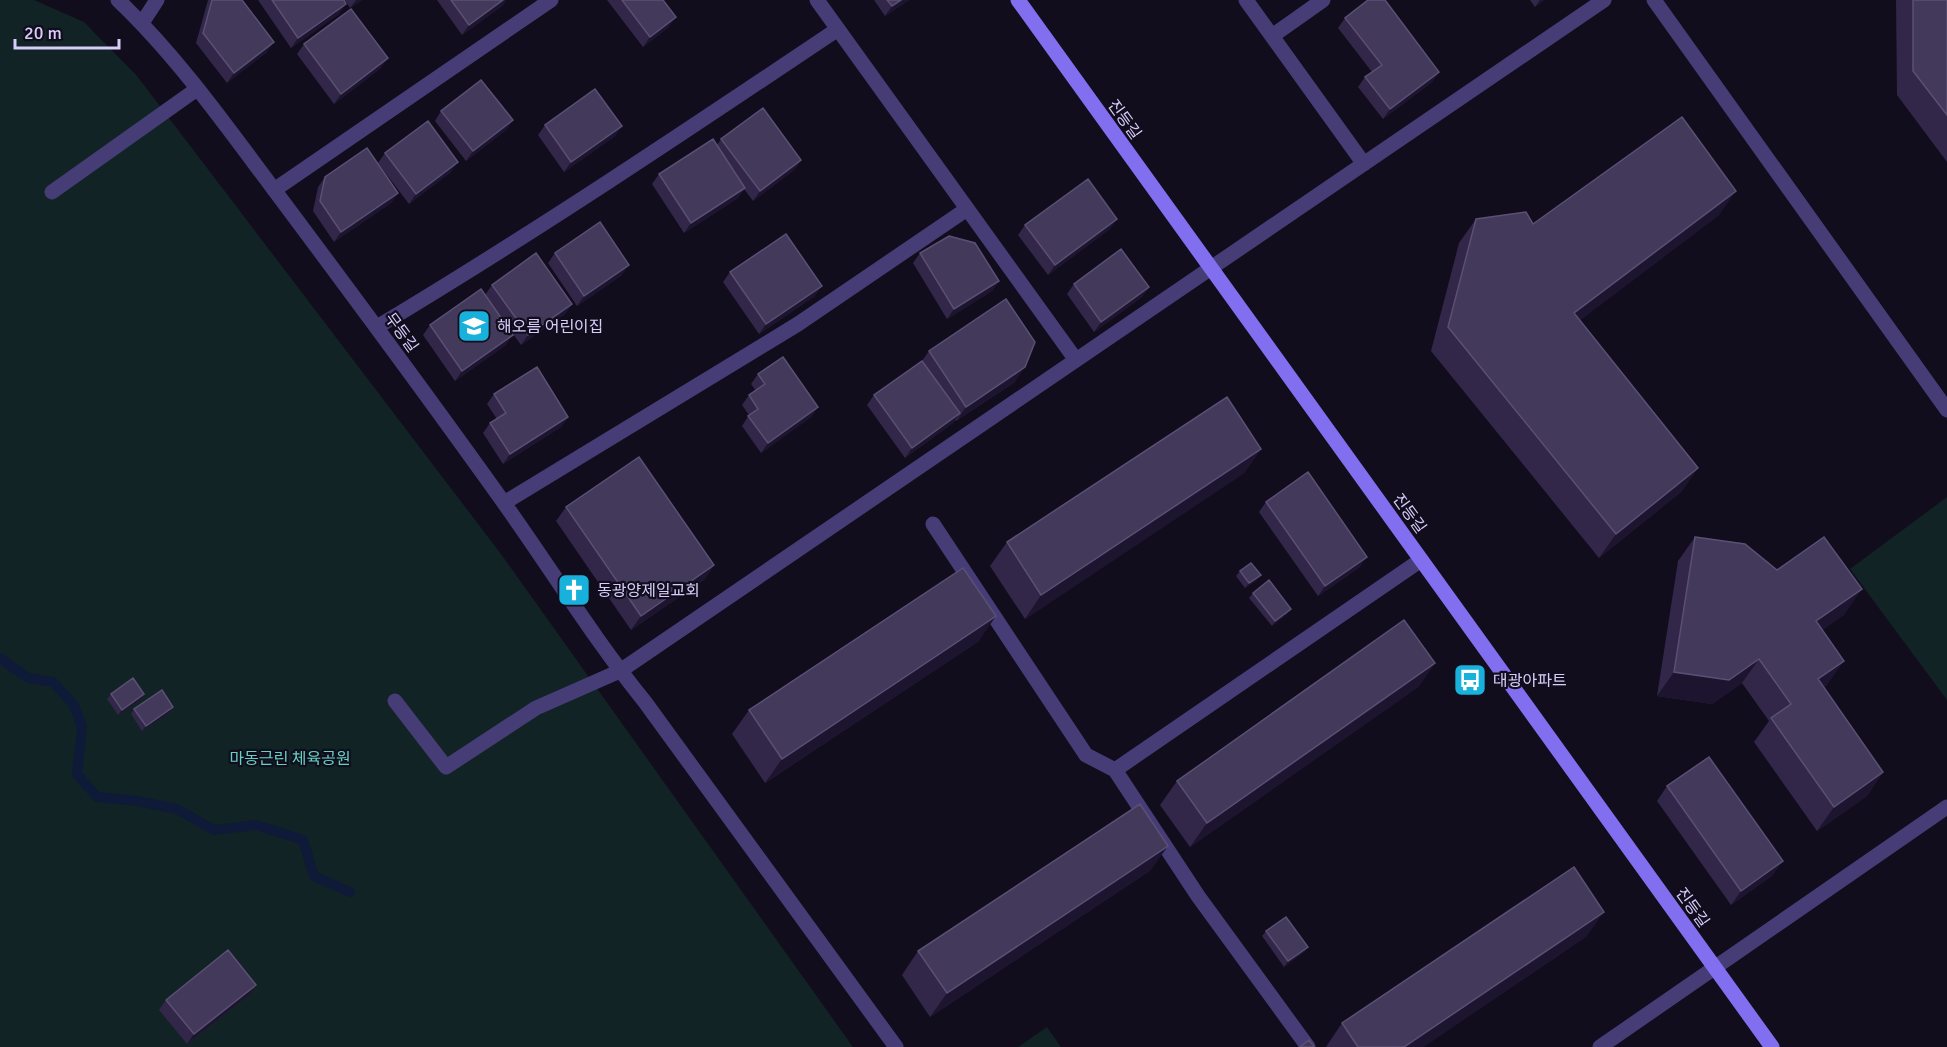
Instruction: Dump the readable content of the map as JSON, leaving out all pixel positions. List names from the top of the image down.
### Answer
{
  "streets": {
    "street": ["진등길", "무등길"]
  },
  "parks": ["마동근린 체육공원"],
  "places": {
    "school or university": ["해오름 어린이집"],
    "church": ["동광양제일교회"],
    "bus stop": ["대광아파트"]
  },
  "scale_bar": "20 m"
}
